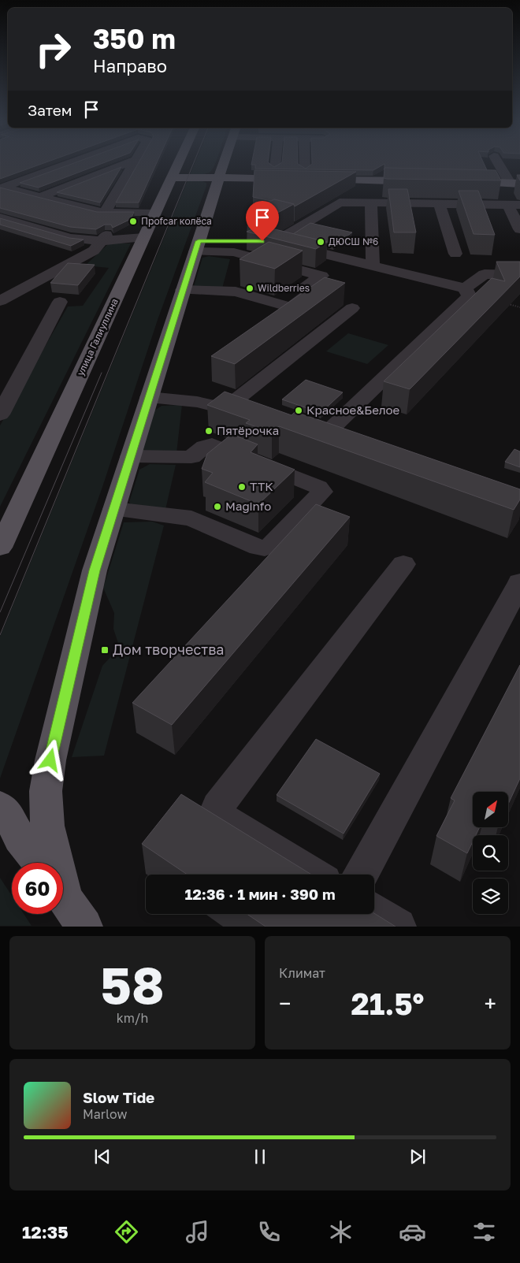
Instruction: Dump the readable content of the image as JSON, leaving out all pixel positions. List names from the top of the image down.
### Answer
{
  "streets": {
    "main road": ["улица Галиуллина"]
  },
  "places": {
    "other": [
      "Проfcar колёса",
      "ДЮСШ №6",
      "Wildberries",
      "Красное&Белое",
      "Пятёрочка",
      "ТТК",
      "Maginfo"
    ],
    "transit": ["Дом творчества"]
  },
  "north": "top right",
  "page": {
    "turn": ["350 m", "Направо"],
    "then": "Затем",
    "limit": "60",
    "trip": "12:36 · 1 мин · 390 m",
    "tile": [
      ["58", "km/h"],
      "Климат"
    ],
    "heat": ["−", "21.5°", "+"],
    "song": ["Slow Tide", "Marlow"],
    "tabs": "12:35"
  }
}
